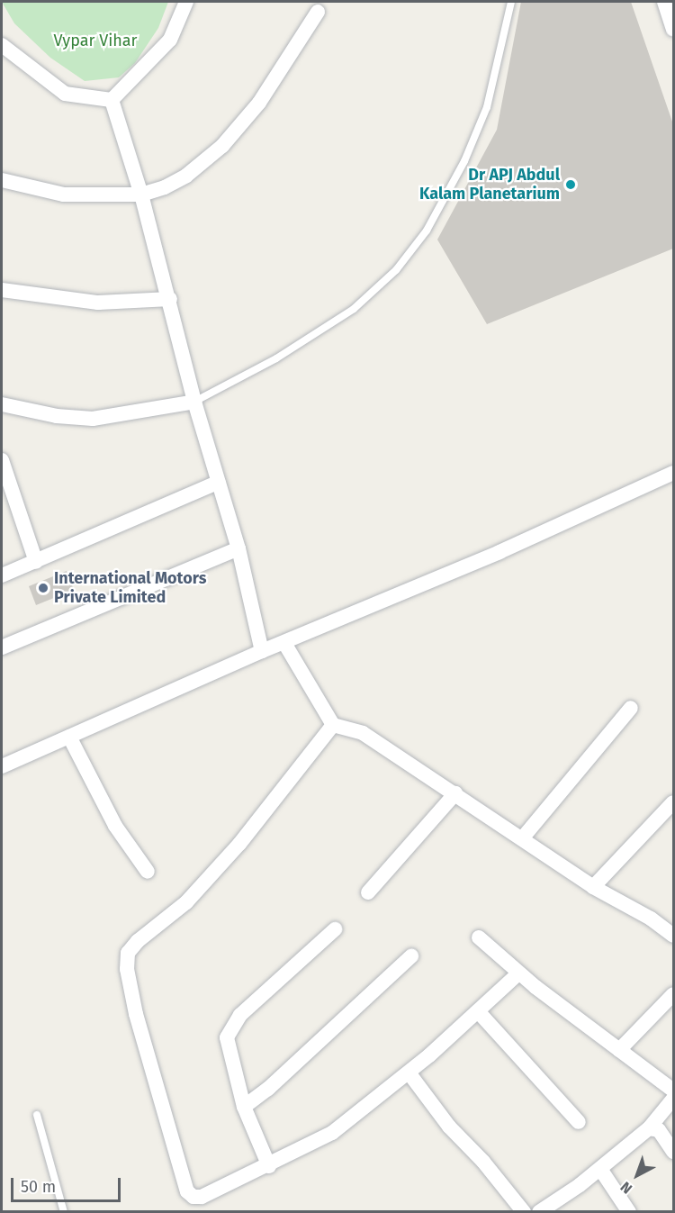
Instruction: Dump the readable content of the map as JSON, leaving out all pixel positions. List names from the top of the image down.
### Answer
{
  "parks": ["Vypar Vihar"],
  "places": ["Dr APJ Abdul Kalam Planetarium", "International Motors Private Limited"],
  "scale_bar": "50 m",
  "north": "bottom left"
}
